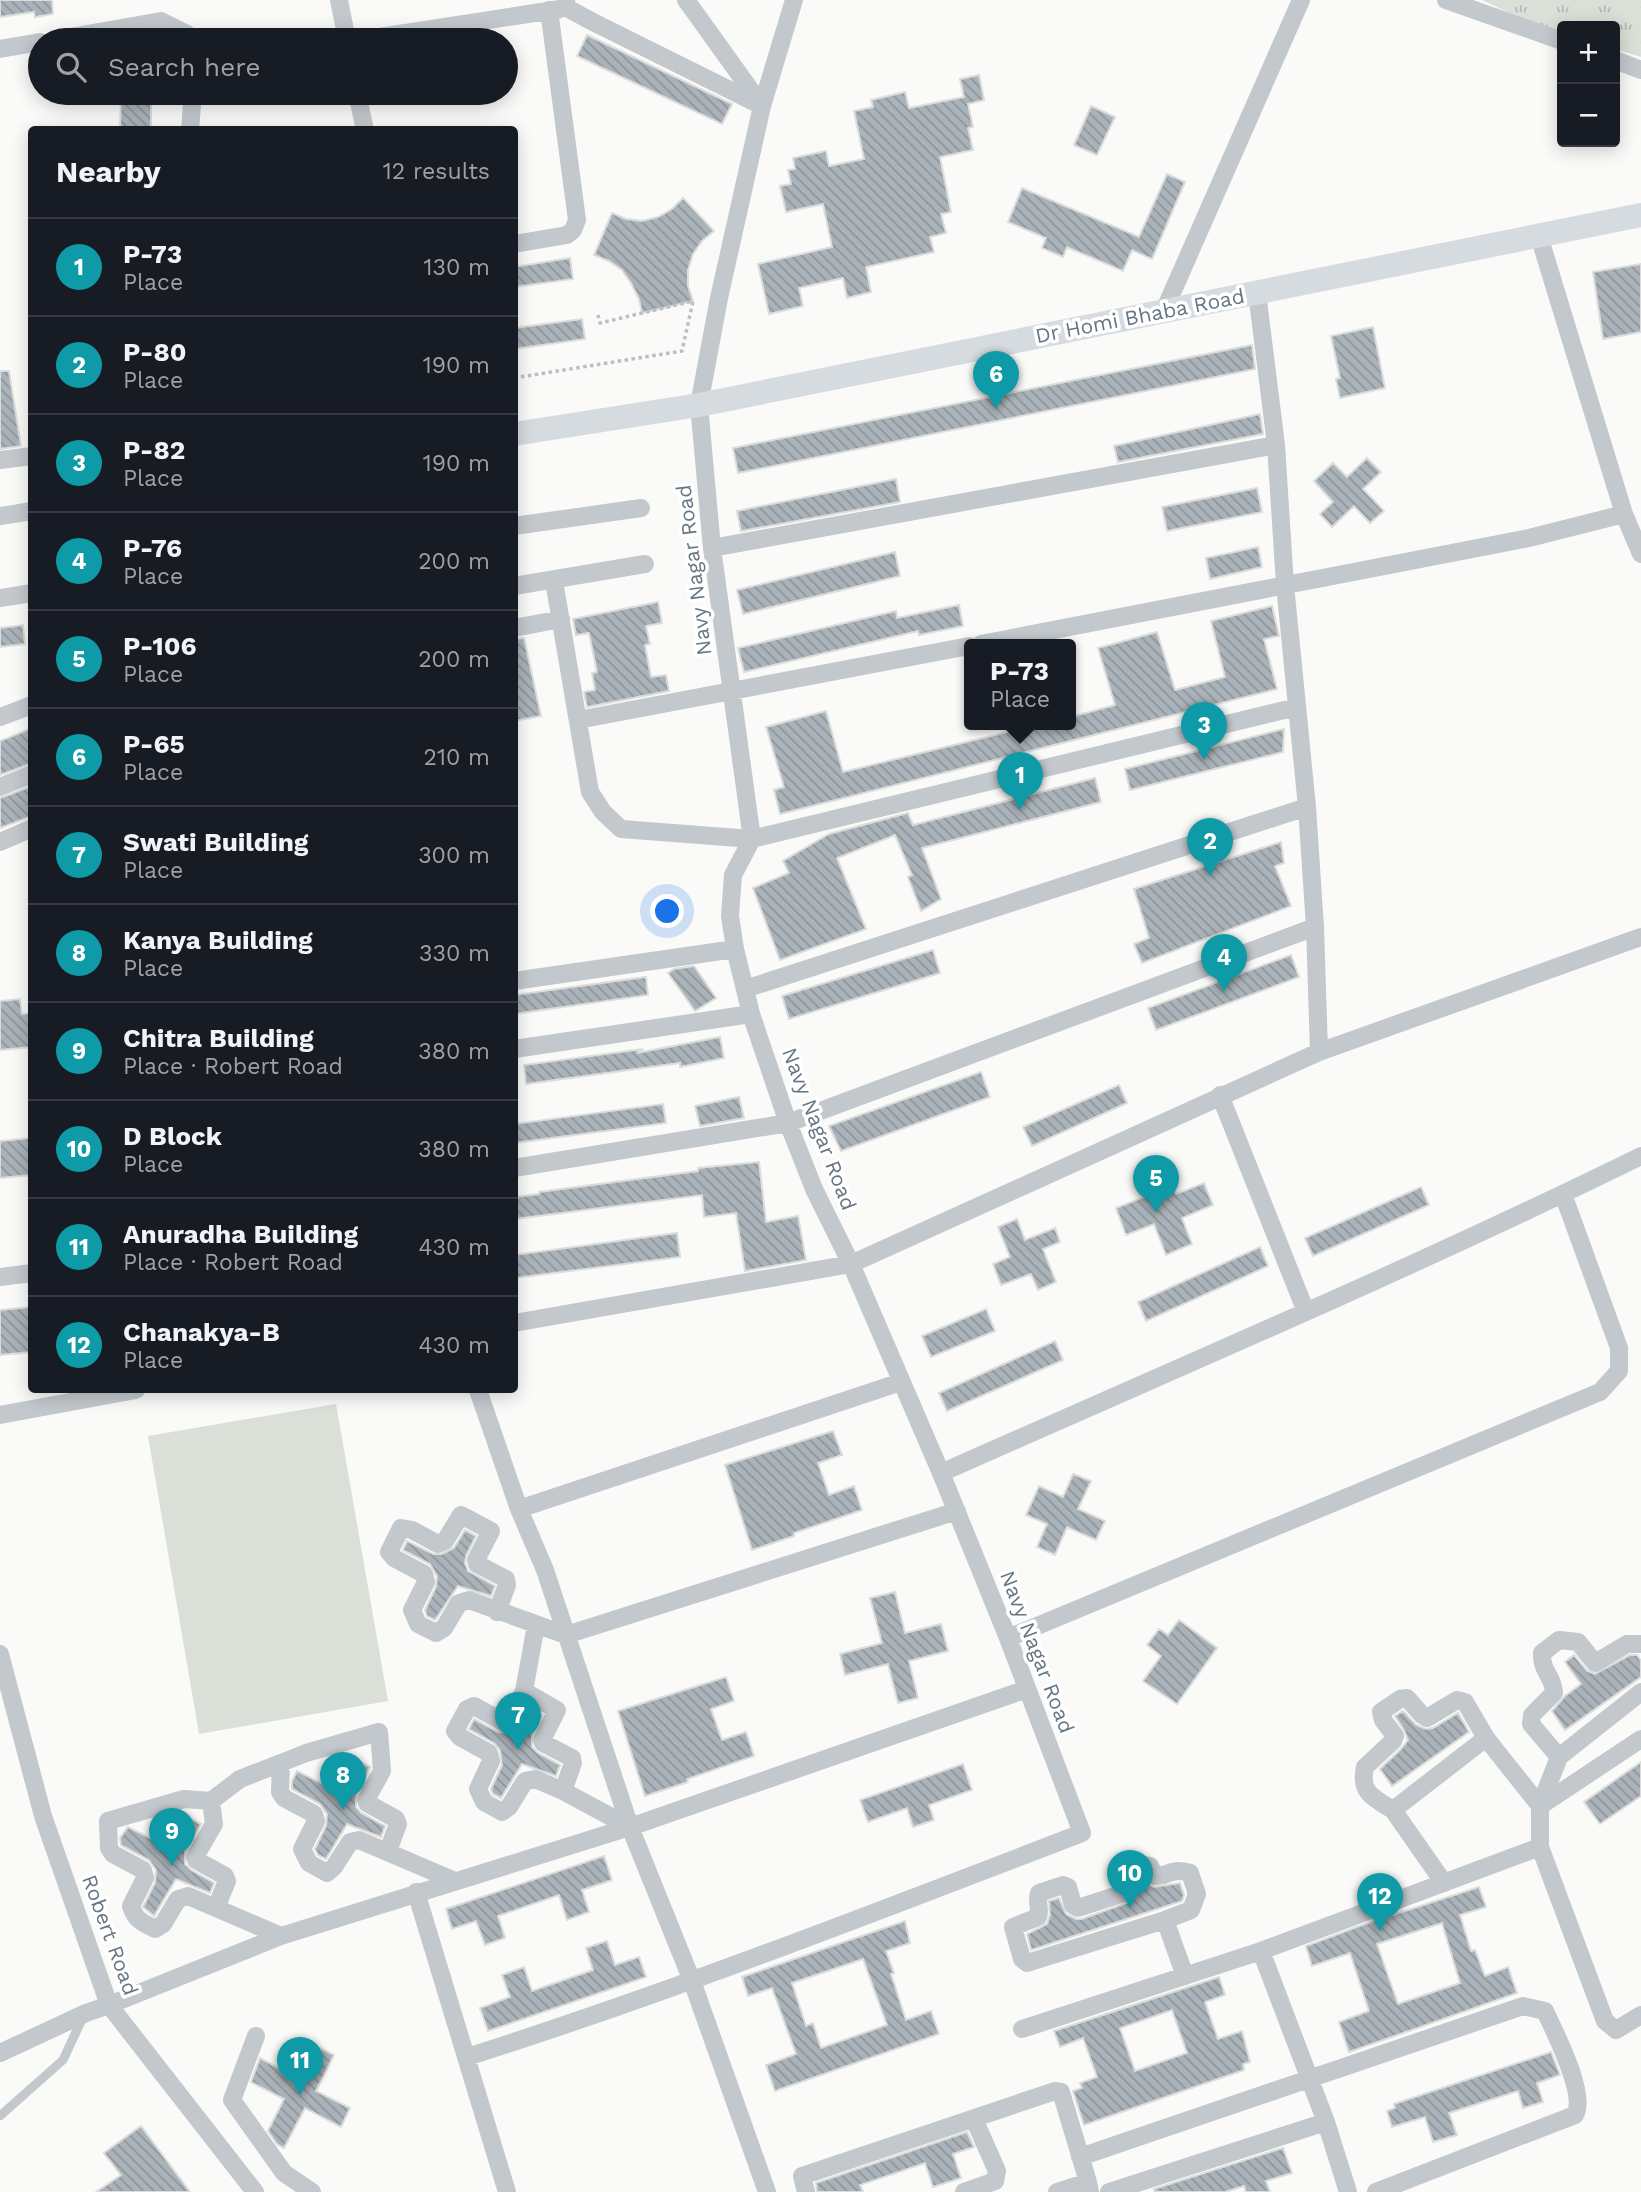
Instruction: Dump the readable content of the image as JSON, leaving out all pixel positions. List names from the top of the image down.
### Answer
{
  "streets": {
    "street": ["Dr Homi Bhaba Road", "Navy Nagar Road", "Robert Road"]
  },
  "crossings": [
    ["Dr Homi Bhaba Road", "Navy Nagar Road"]
  ],
  "page": {
    "map_buttons": ["+", "−"],
    "search": "Search here",
    "heading": ["Nearby", "12 results"],
    "list": [
      {
        "mark": "1",
        "name": "P-73",
        "note": "Place",
        "value": "130 m"
      },
      {
        "mark": "2",
        "name": "P-80",
        "note": "Place",
        "value": "190 m"
      },
      {
        "mark": "3",
        "name": "P-82",
        "note": "Place",
        "value": "190 m"
      },
      {
        "mark": "4",
        "name": "P-76",
        "note": "Place",
        "value": "200 m"
      },
      {
        "mark": "5",
        "name": "P-106",
        "note": "Place",
        "value": "200 m"
      },
      {
        "mark": "6",
        "name": "P-65",
        "note": "Place",
        "value": "210 m"
      },
      {
        "mark": "7",
        "name": "Swati Building",
        "note": "Place",
        "value": "300 m"
      },
      {
        "mark": "8",
        "name": "Kanya Building",
        "note": "Place",
        "value": "330 m"
      },
      {
        "mark": "9",
        "name": "Chitra Building",
        "note": "Place · Robert Road",
        "value": "380 m"
      },
      {
        "mark": "10",
        "name": "D Block",
        "note": "Place",
        "value": "380 m"
      },
      {
        "mark": "11",
        "name": "Anuradha Building",
        "note": "Place · Robert Road",
        "value": "430 m"
      },
      {
        "mark": "12",
        "name": "Chanakya-B",
        "note": "Place",
        "value": "430 m"
      }
    ],
    "pins": [
      "6",
      "3",
      "1",
      "2",
      "4",
      "5",
      "7",
      "8",
      "9",
      "10",
      "12",
      "11"
    ],
    "popup": ["P-73", "Place"]
  }
}
